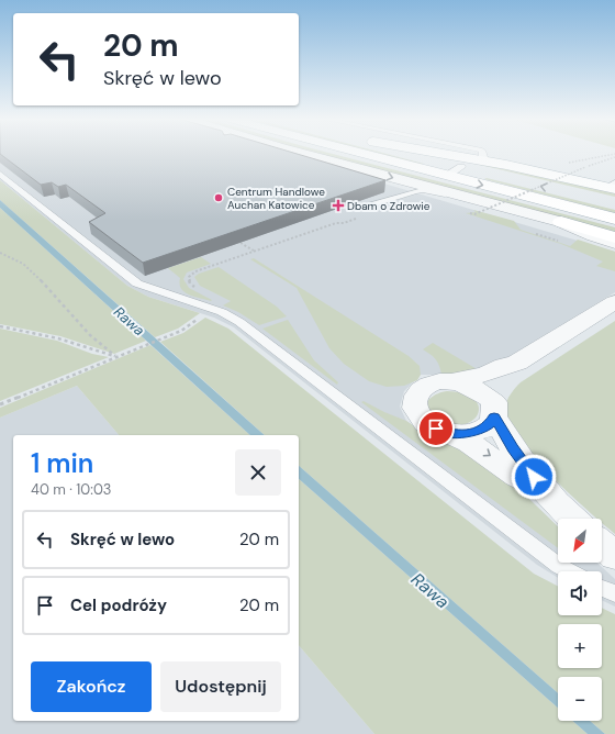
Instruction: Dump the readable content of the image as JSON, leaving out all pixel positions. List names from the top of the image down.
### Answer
{
  "water": ["Rawa"],
  "places": {
    "other": ["Centrum Handlowe Auchan Katowice"],
    "health": ["Dbam o Zdrowie"]
  },
  "north": "bottom left",
  "page": {
    "turn": ["20 m", "Skręć w lewo"],
    "heading": ["1 min", "40 m · 10:03"],
    "list": [
      {
        "name": "Skręć w lewo",
        "value": "20 m"
      },
      {
        "name": "Cel podróży",
        "value": "20 m"
      }
    ],
    "map_buttons": ["+", "−"],
    "buttons": ["Zakończ", "Udostępnij"]
  }
}
